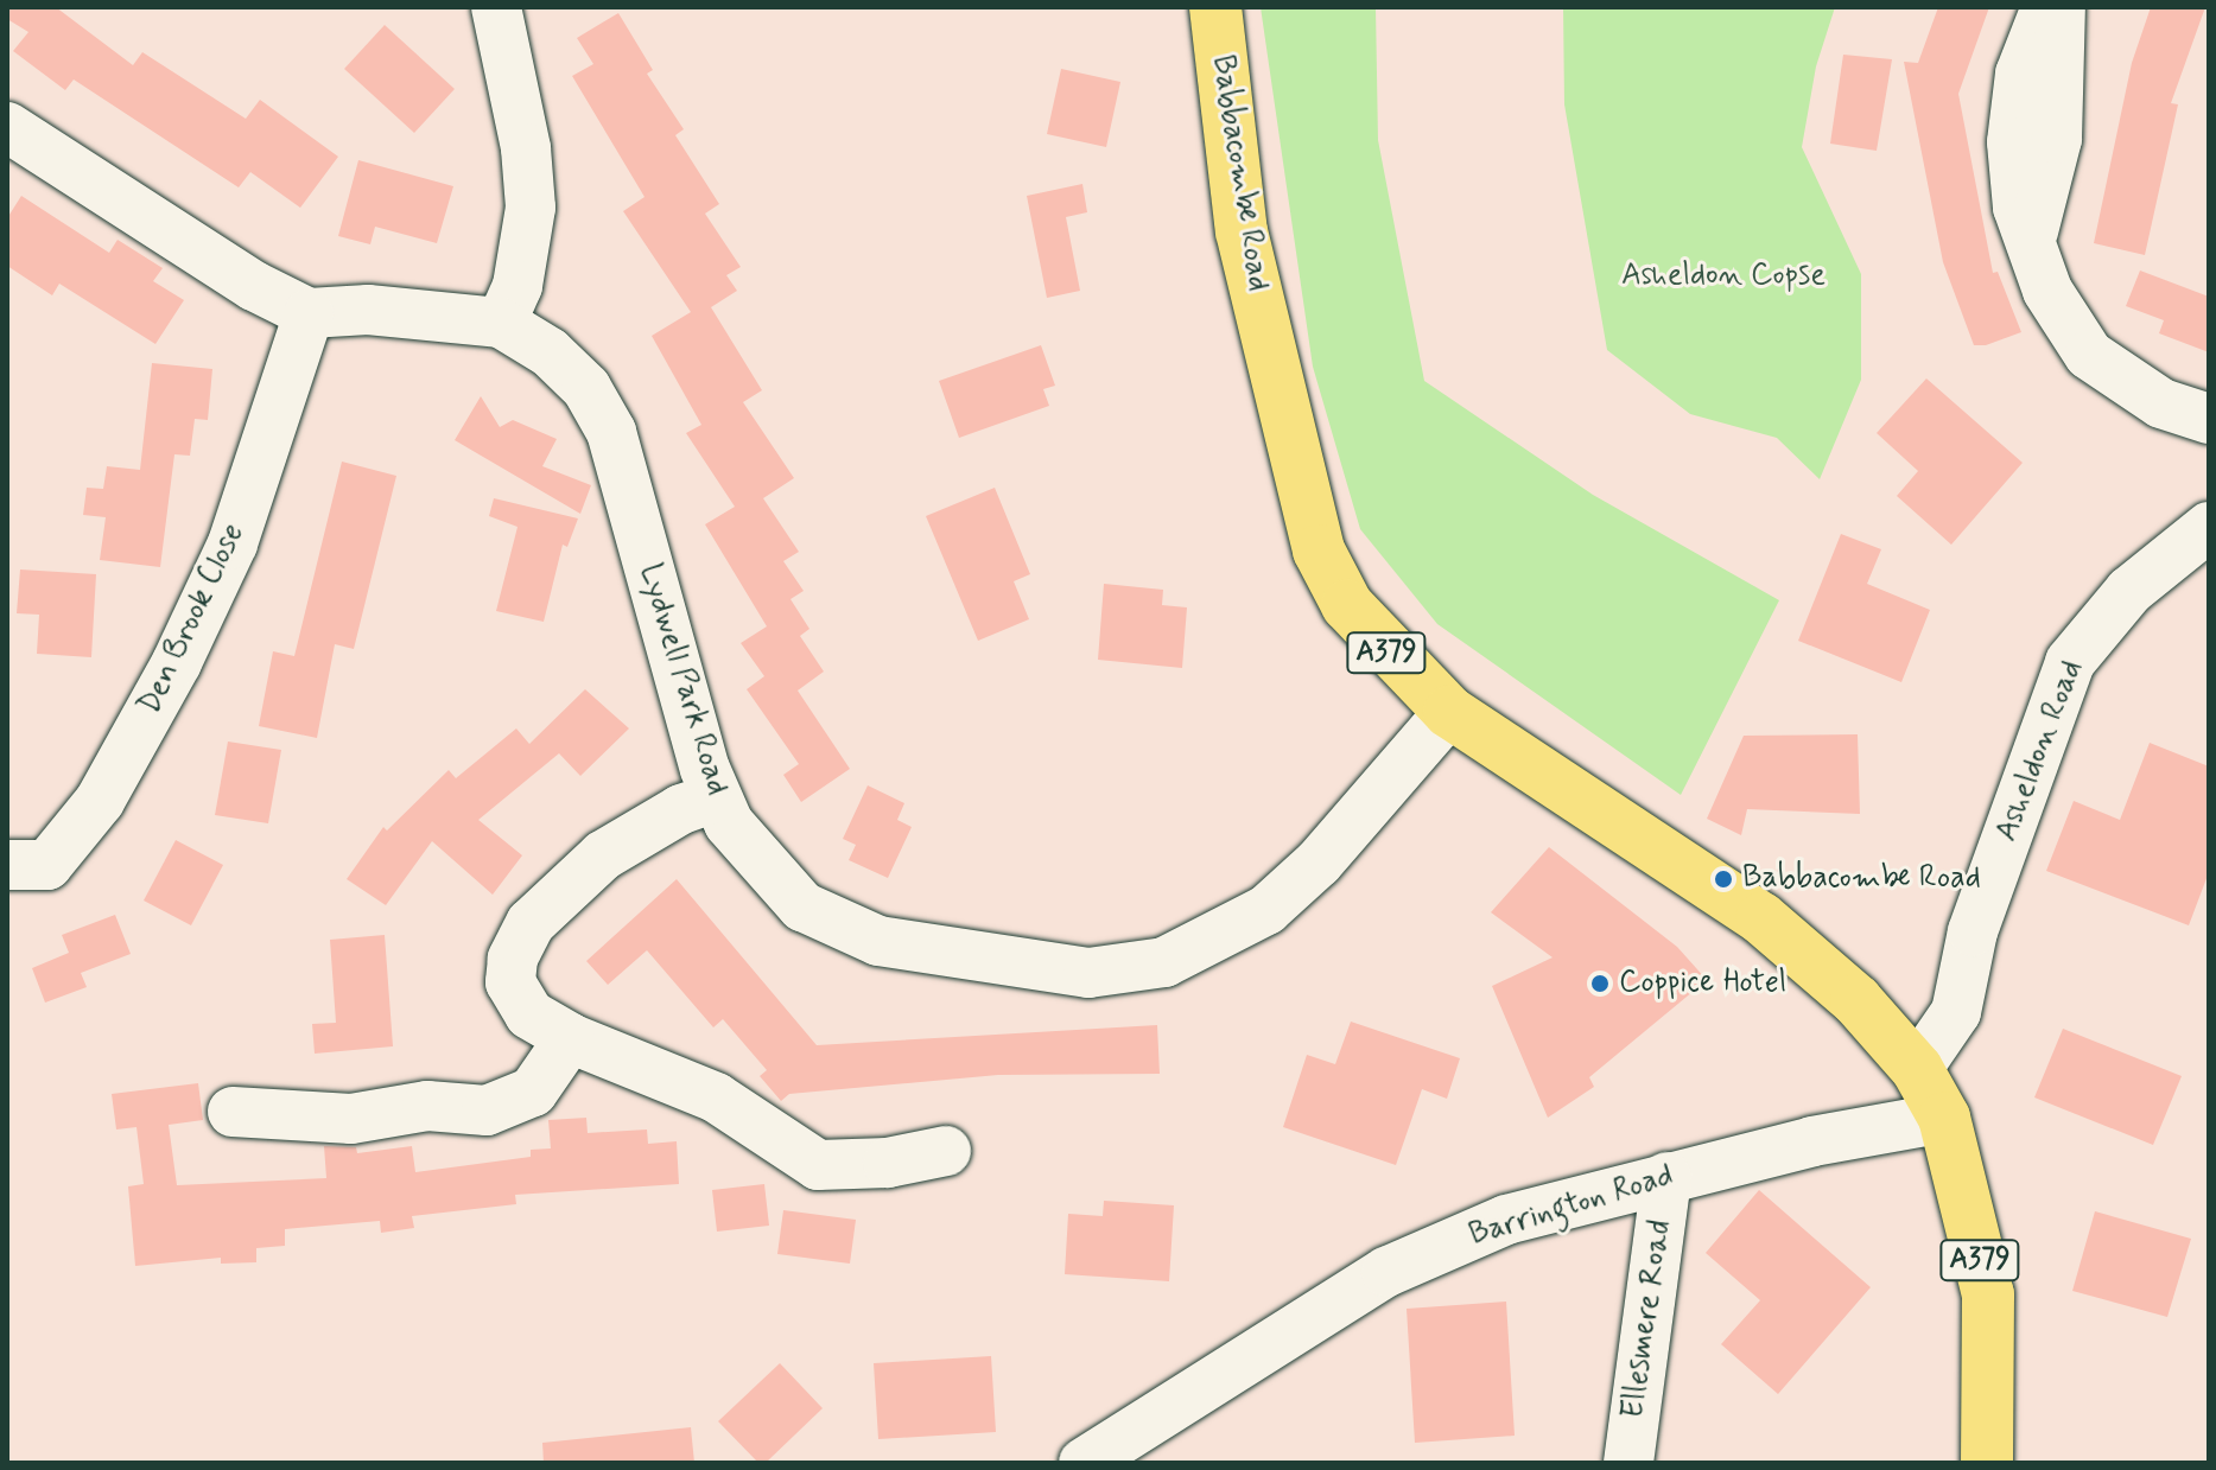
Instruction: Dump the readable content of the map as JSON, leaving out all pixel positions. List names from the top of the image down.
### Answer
{
  "streets": {
    "main road": ["Babbacombe Road", "A379"],
    "street": [
      "Den Brook Close",
      "Lydwell Park Road",
      "Asheldon Road",
      "Barrington Road",
      "Ellesmere Road"
    ]
  },
  "crossings": [
    ["Babbacombe Road", "Lydwell Park Road"],
    ["Babbacombe Road", "Asheldon Road"],
    ["Babbacombe Road", "Barrington Road"],
    ["Den Brook Close", "Lydwell Park Road"],
    ["Barrington Road", "Ellesmere Road"]
  ],
  "parks": ["Asheldon Copse"],
  "places": ["Babbacombe Road", "Coppice Hotel"]
}
